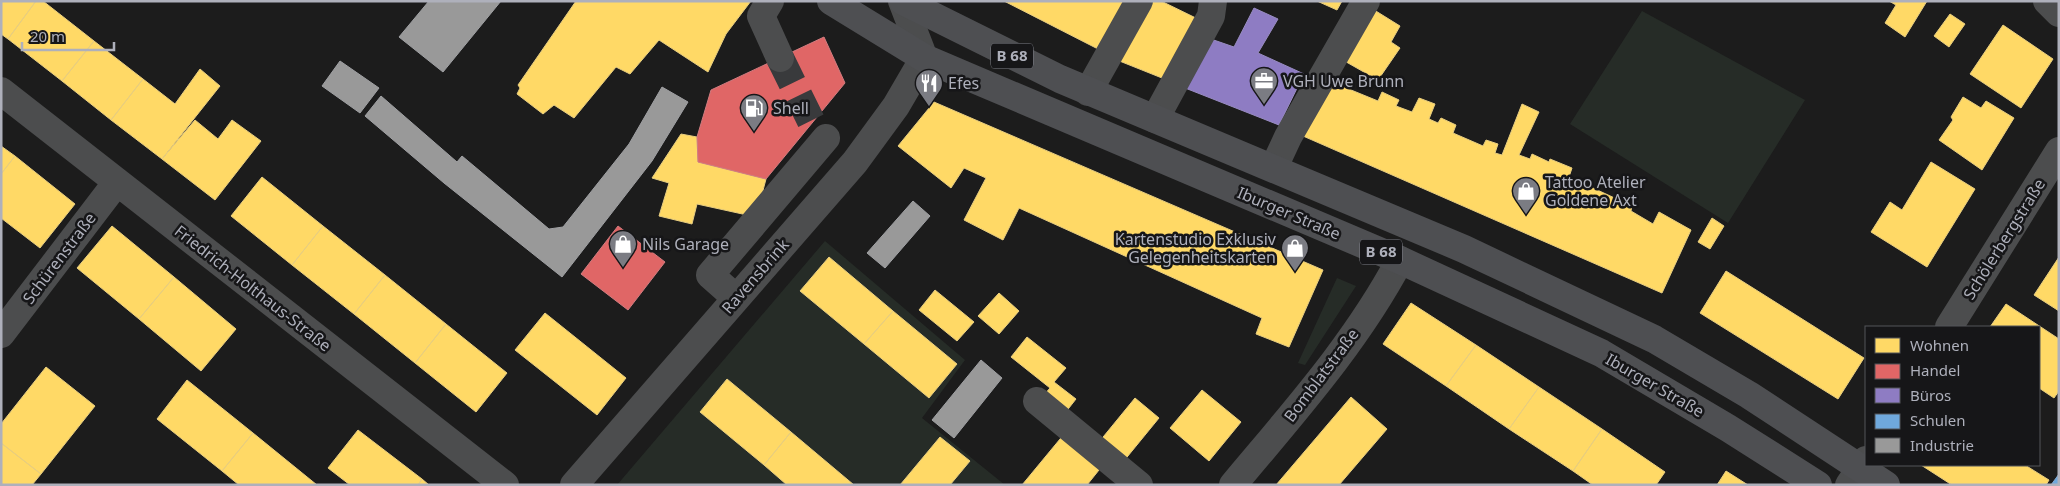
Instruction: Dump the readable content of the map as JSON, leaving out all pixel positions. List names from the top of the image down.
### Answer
{
  "streets": {
    "main road": ["B 68", "Iburger Straße"],
    "street": [
      "Schölerbergstraße",
      "Schürenstraße",
      "Ravensbrink",
      "Friedrich-Holthaus-Straße",
      "Bomblatstraße"
    ]
  },
  "crossings": [
    ["Iburger Straße", "Ravensbrink"],
    ["Iburger Straße", "Bomblatstraße"],
    ["Schürenstraße", "Friedrich-Holthaus-Straße"]
  ],
  "places": {
    "office": ["VGH Uwe Brunn"],
    "restaurant": ["Efes"],
    "fuel station": ["Shell"],
    "shop": ["Tattoo Atelier Goldene Axt", "Nils Garage", "Kartenstudio Exklusiv Gelegenheitskarten"]
  },
  "legend": [
    "Wohnen",
    "Handel",
    "Büros",
    "Schulen",
    "Industrie"
  ],
  "scale_bar": "20 m"
}
